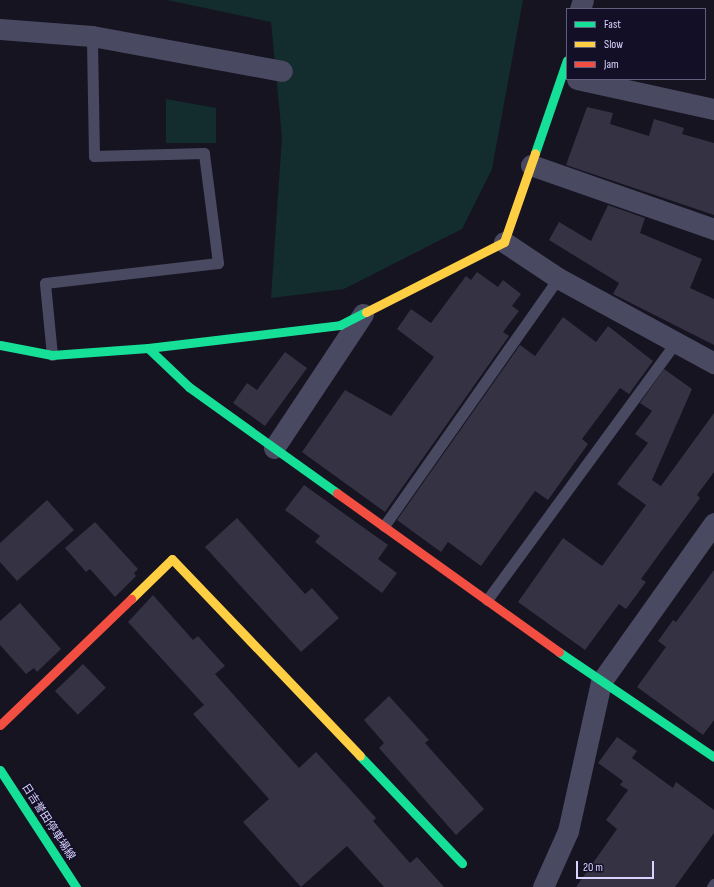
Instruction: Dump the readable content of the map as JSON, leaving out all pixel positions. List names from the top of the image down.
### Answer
{
  "streets": {
    "street": ["日吉誉田停車場線"]
  },
  "legend": ["Fast", "Slow", "Jam"],
  "scale_bar": "20 m"
}
